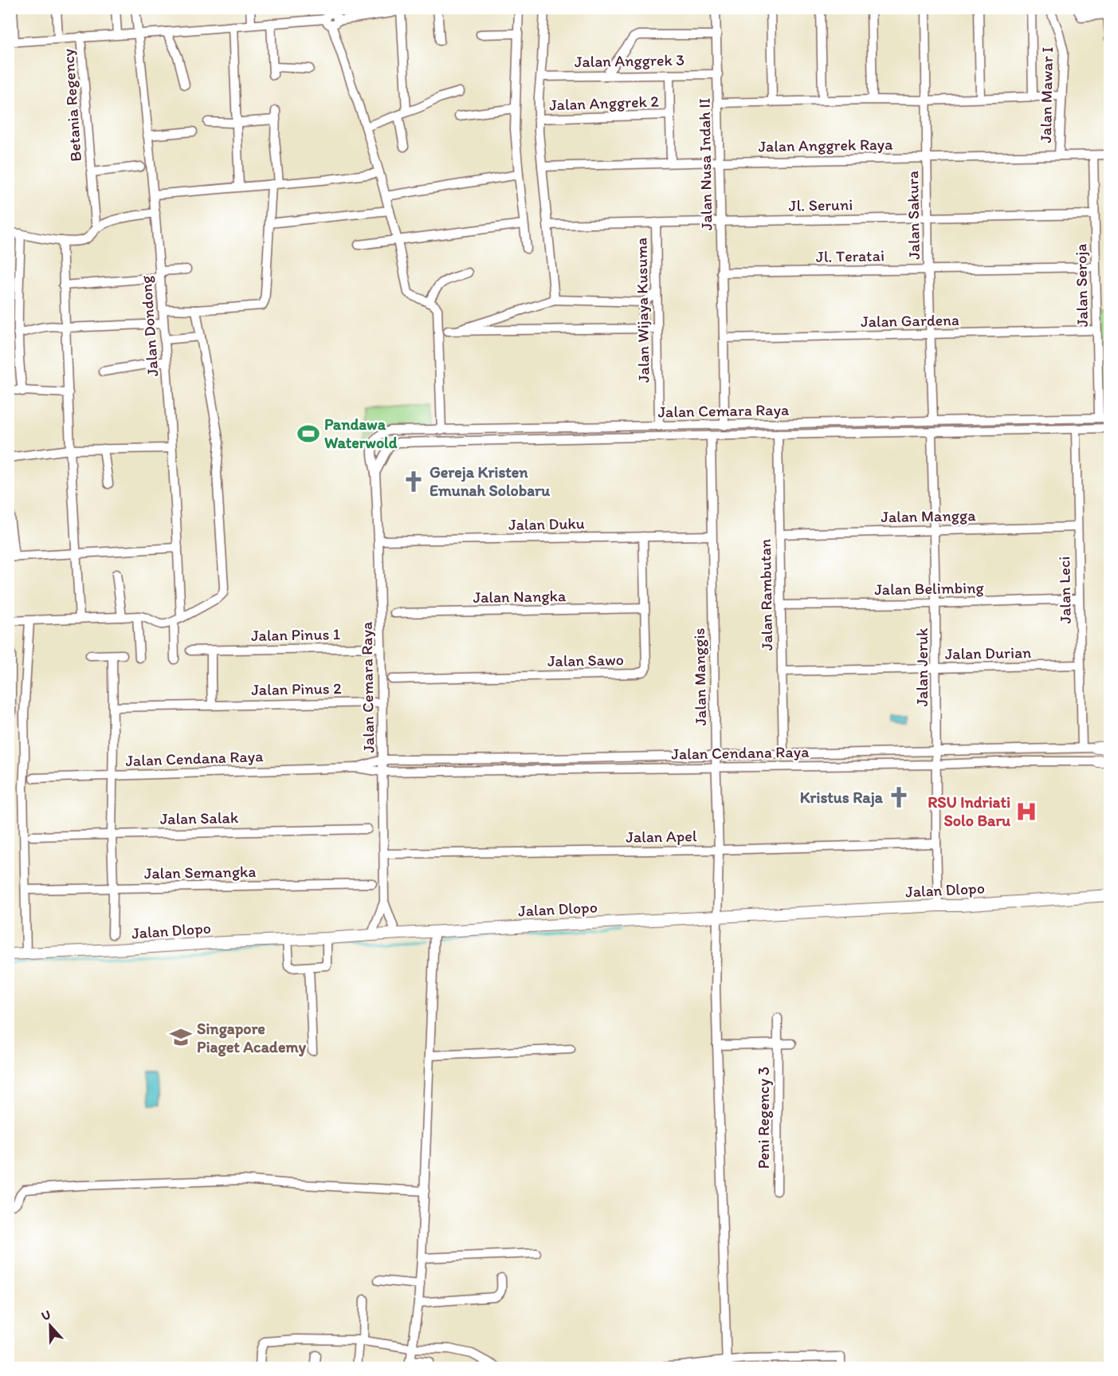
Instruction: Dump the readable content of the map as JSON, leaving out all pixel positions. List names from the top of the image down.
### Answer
{
  "streets": {
    "street": [
      "Jalan Anggrek 3",
      "Jalan Mawar I",
      "Jalan Anggrek 2",
      "Betania Regency",
      "Jalan Anggrek Raya",
      "Jalan Nusa Indah II",
      "Jl. Seruni",
      "Jalan Sakura",
      "Jl. Teratai",
      "Jalan Seroja",
      "Jalan Wijaya Kusuma",
      "Jalan Gardena",
      "Jalan Dondong",
      "Jalan Cemara Raya",
      "Jalan Mangga",
      "Jalan Duku",
      "Jalan Belimbing",
      "Jalan Leci",
      "Jalan Rambutan",
      "Jalan Nangka",
      "Jalan Pinus 1",
      "Jalan Durian",
      "Jalan Sawo",
      "Jalan Jeruk",
      "Jalan Manggis",
      "Jalan Pinus 2",
      "Jalan Cendana Raya",
      "Jalan Salak",
      "Jalan Apel",
      "Jalan Semangka",
      "Jalan Dlopo",
      "Peni Regency 3"
    ]
  },
  "crossings": [
    ["Jalan Anggrek 3", "Jalan Nusa Indah II"],
    ["Jalan Mawar I", "Jalan Anggrek Raya"],
    ["Jalan Anggrek Raya", "Jalan Nusa Indah II"],
    ["Jalan Anggrek Raya", "Jalan Sakura"],
    ["Jalan Anggrek Raya", "Jalan Seroja"],
    ["Jalan Nusa Indah II", "Jl. Seruni"],
    ["Jalan Nusa Indah II", "Jl. Teratai"],
    ["Jalan Nusa Indah II", "Jalan Gardena"],
    ["Jalan Nusa Indah II", "Jalan Cemara Raya"],
    ["Jl. Seruni", "Jalan Sakura"],
    ["Jl. Seruni", "Jalan Seroja"],
    ["Jl. Seruni", "Jalan Wijaya Kusuma"],
    ["Jalan Sakura", "Jl. Teratai"],
    ["Jalan Sakura", "Jalan Gardena"],
    ["Jalan Sakura", "Jalan Cemara Raya"],
    ["Jl. Teratai", "Jalan Seroja"],
    ["Jalan Seroja", "Jalan Gardena"],
    ["Jalan Wijaya Kusuma", "Jalan Cemara Raya"],
    ["Jalan Cemara Raya", "Jalan Rambutan"],
    ["Jalan Cemara Raya", "Jalan Pinus 1"],
    ["Jalan Cemara Raya", "Jalan Jeruk"],
    ["Jalan Cemara Raya", "Jalan Manggis"],
    ["Jalan Cemara Raya", "Jalan Pinus 2"],
    ["Jalan Cemara Raya", "Jalan Cendana Raya"],
    ["Jalan Mangga", "Jalan Leci"],
    ["Jalan Mangga", "Jalan Rambutan"],
    ["Jalan Mangga", "Jalan Jeruk"],
    ["Jalan Duku", "Jalan Sawo"],
    ["Jalan Duku", "Jalan Manggis"],
    ["Jalan Belimbing", "Jalan Leci"],
    ["Jalan Belimbing", "Jalan Rambutan"],
    ["Jalan Belimbing", "Jalan Jeruk"],
    ["Jalan Leci", "Jalan Durian"],
    ["Jalan Leci", "Jalan Cendana Raya"],
    ["Jalan Rambutan", "Jalan Durian"],
    ["Jalan Rambutan", "Jalan Cendana Raya"],
    ["Jalan Nangka", "Jalan Sawo"],
    ["Jalan Durian", "Jalan Jeruk"],
    ["Jalan Jeruk", "Jalan Cendana Raya"],
    ["Jalan Jeruk", "Jalan Apel"],
    ["Jalan Manggis", "Jalan Cendana Raya"],
    ["Jalan Manggis", "Jalan Apel"],
    ["Jalan Manggis", "Jalan Dlopo"],
    ["Jalan Manggis", "Peni Regency 3"]
  ],
  "places": {
    "sports": ["Pandawa Waterwold"],
    "church": ["Gereja Kristen Emunah Solobaru", "Kristus Raja"],
    "hospital": ["RSU Indriati Solo Baru"],
    "school or university": ["Singapore Piaget Academy"]
  },
  "north": "top"
}
